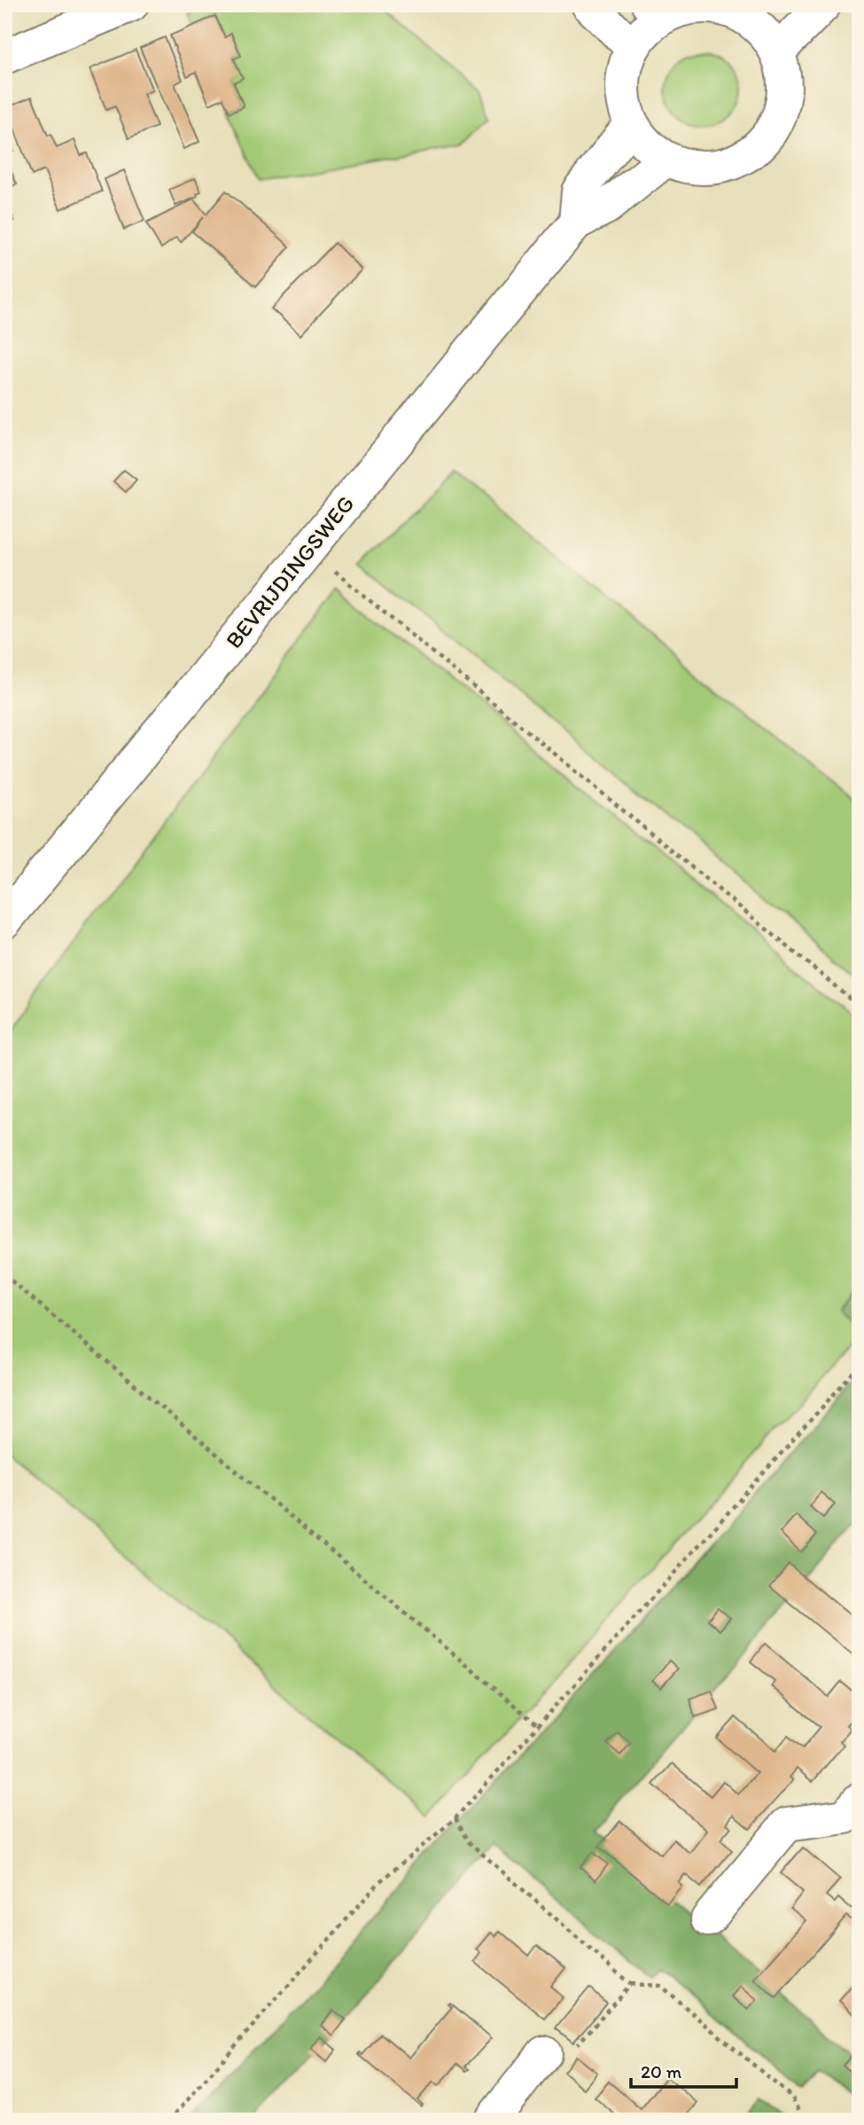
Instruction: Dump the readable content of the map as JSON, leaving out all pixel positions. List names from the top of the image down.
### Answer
{
  "streets": {
    "main road": ["BEVRIJDINGSWEG"]
  },
  "scale_bar": "20 m"
}
